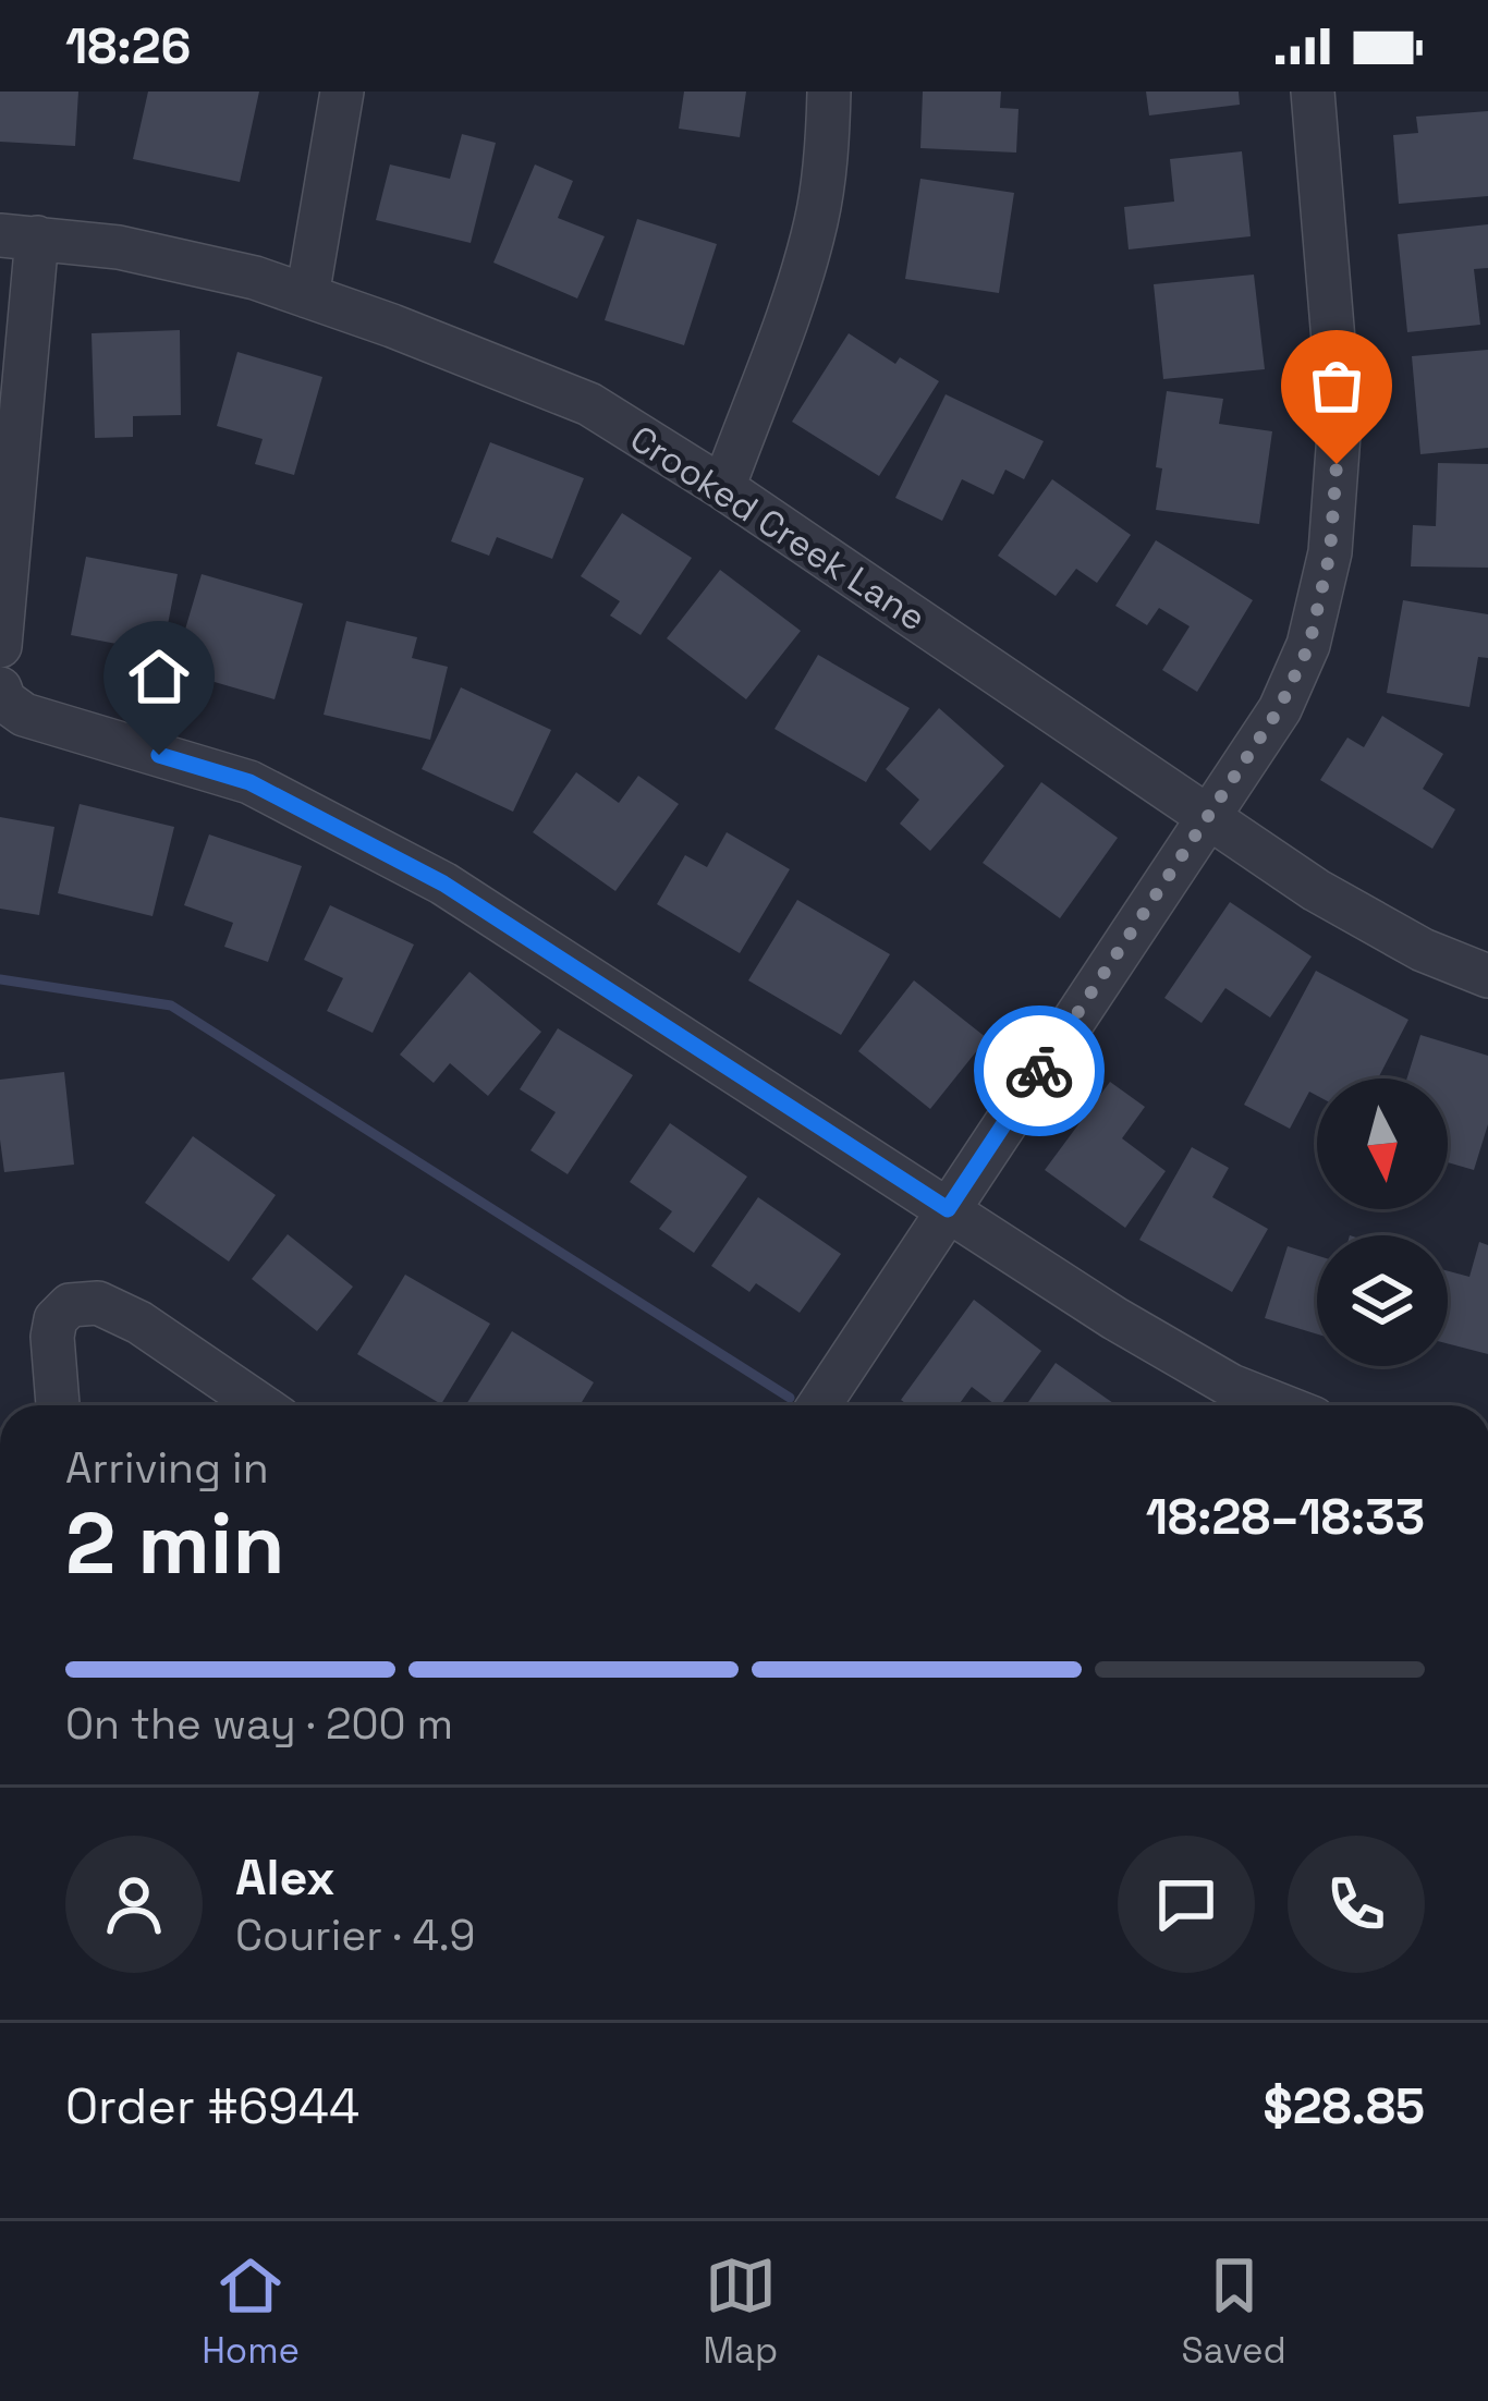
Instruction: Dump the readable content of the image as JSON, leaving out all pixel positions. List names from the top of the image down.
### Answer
{
  "streets": {
    "street": ["Crooked Creek Lane"]
  },
  "north": "bottom",
  "page": {
    "status": "18:26",
    "heading": ["2 min", "Arriving in", "18:28–18:33"],
    "panel": [
      "Alex",
      "Courier · 4.9",
      "Order #6944",
      "$28.85"
    ],
    "bar": "On the way · 200 m",
    "tabs": ["Home", "Map", "Saved"]
  }
}
